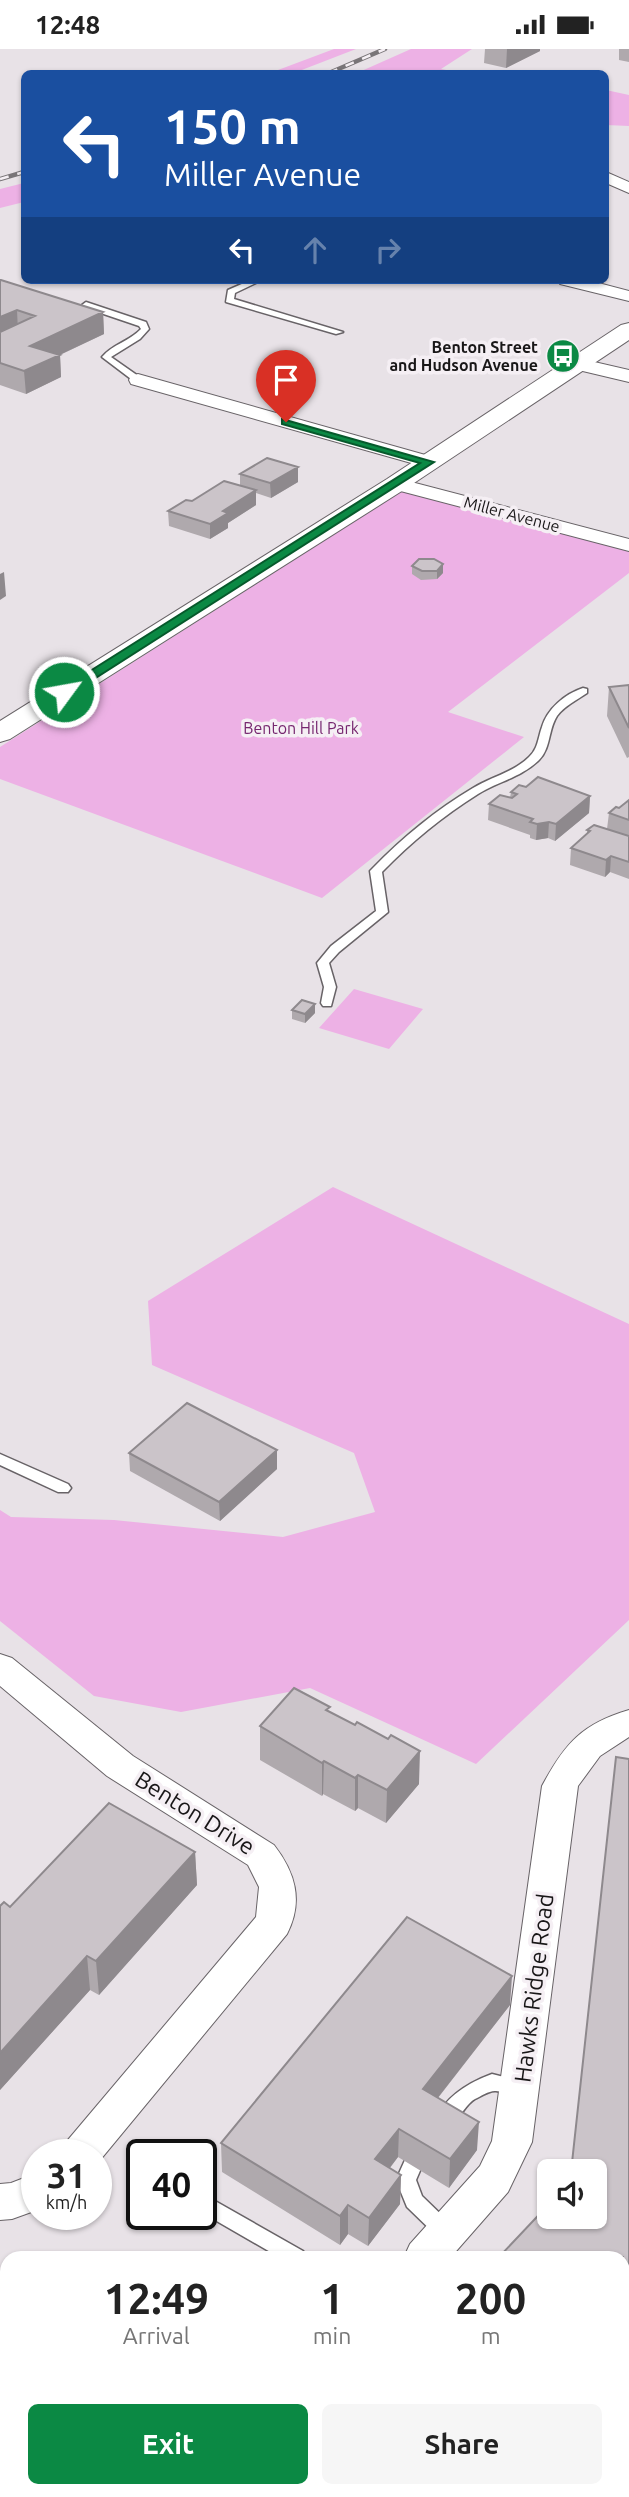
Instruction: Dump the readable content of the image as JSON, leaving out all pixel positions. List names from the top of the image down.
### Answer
{
  "streets": {
    "street": ["Miller Avenue", "Benton Drive", "Hawks Ridge Road"]
  },
  "parks": ["Benton Hill Park"],
  "places": {
    "bus stop": ["Benton Street and Hudson Avenue"]
  },
  "page": {
    "status": "12:48",
    "turn": ["150 m", "Miller Avenue"],
    "speed": "31 km/h",
    "limit": "40",
    "eta": [
      "12:49",
      "Arrival",
      "1",
      "min",
      "200",
      "m"
    ],
    "buttons": ["Exit", "Share"]
  }
}
